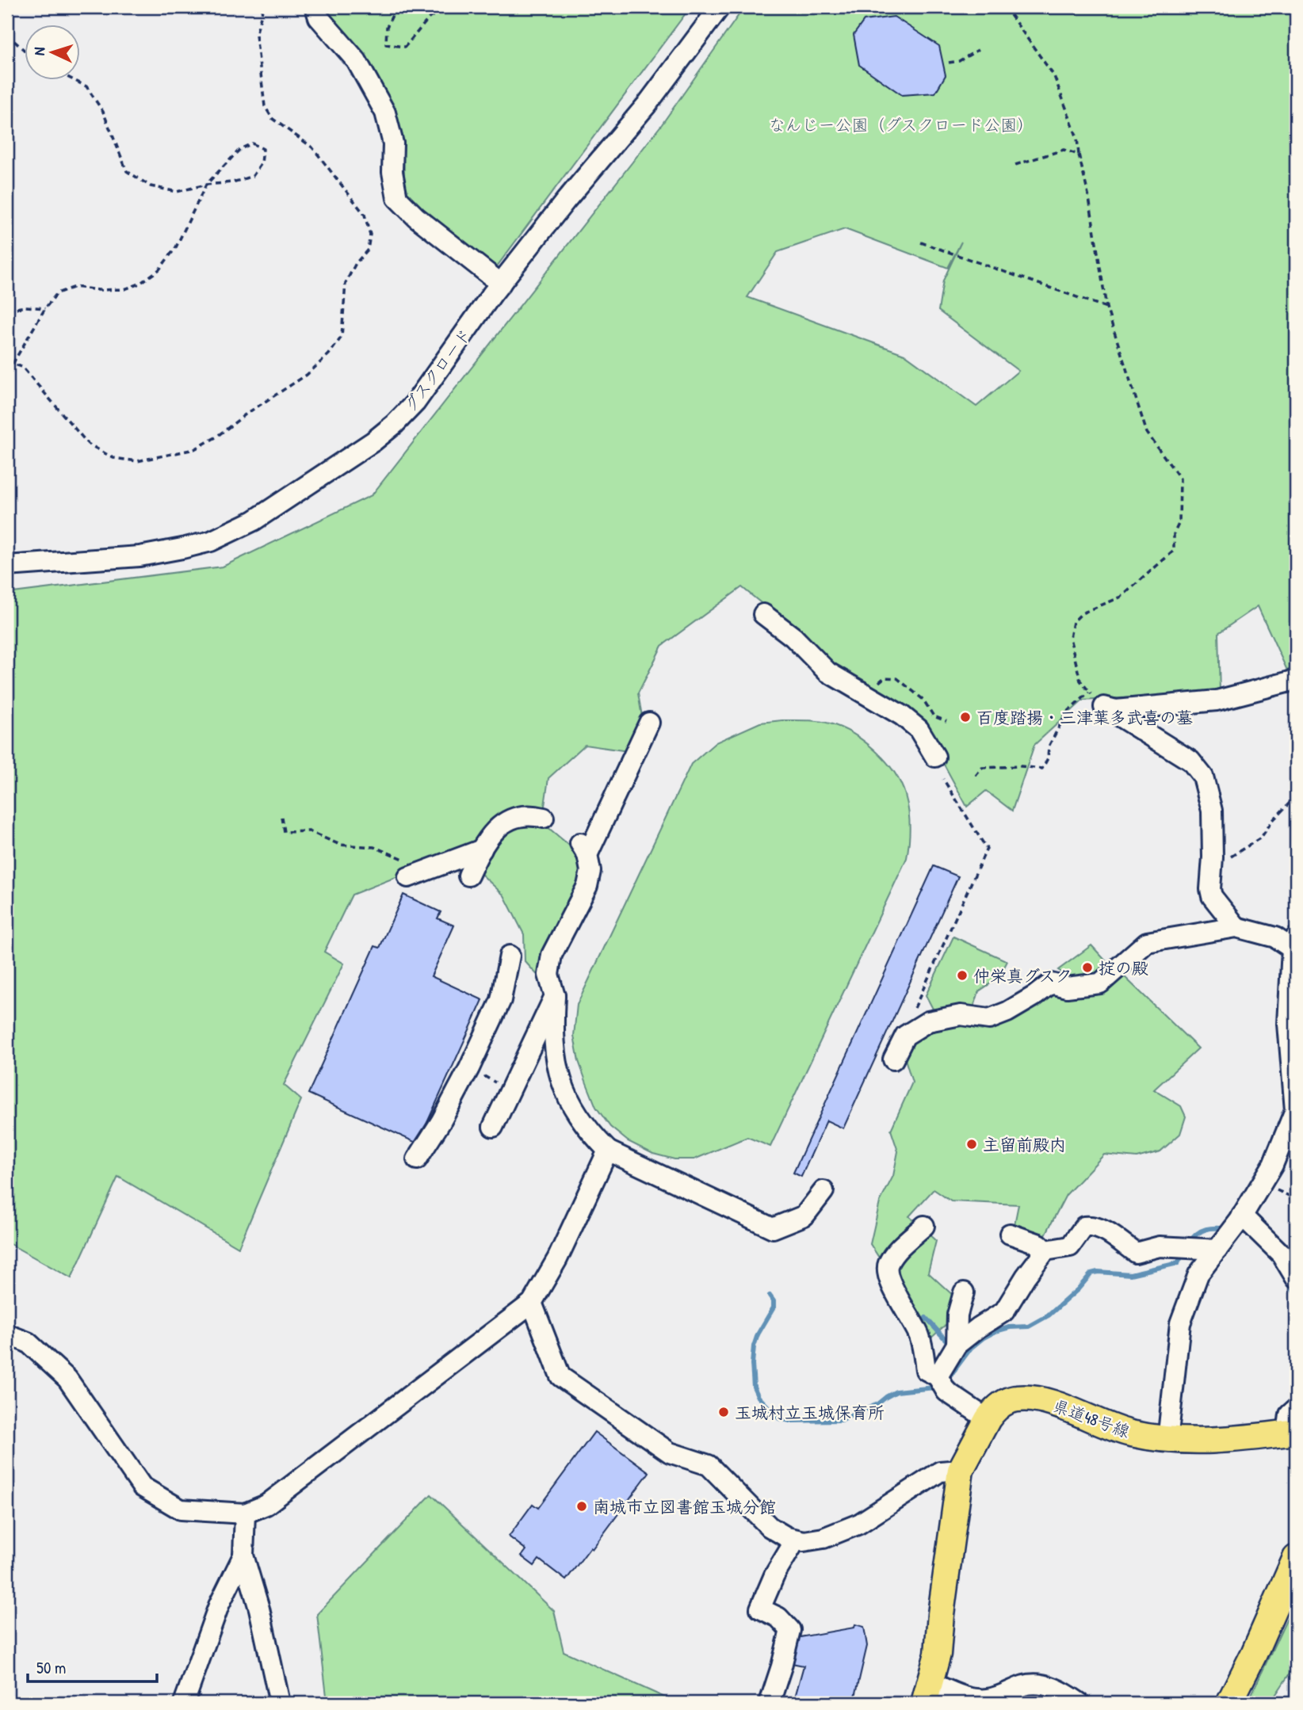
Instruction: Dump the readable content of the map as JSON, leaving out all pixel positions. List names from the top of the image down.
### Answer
{
  "streets": {
    "main road": ["県道48号線"],
    "street": ["グスクロード"]
  },
  "parks": ["なんじー公園（グスクロード公園）"],
  "places": [
    "百度踏揚・三津葉多武喜の墓",
    "掟の殿",
    "仲栄真グスク",
    "主留前殿内",
    "玉城村立玉城保育所",
    "南城市立図書館玉城分館"
  ],
  "scale_bar": "50 m",
  "north": "left"
}
